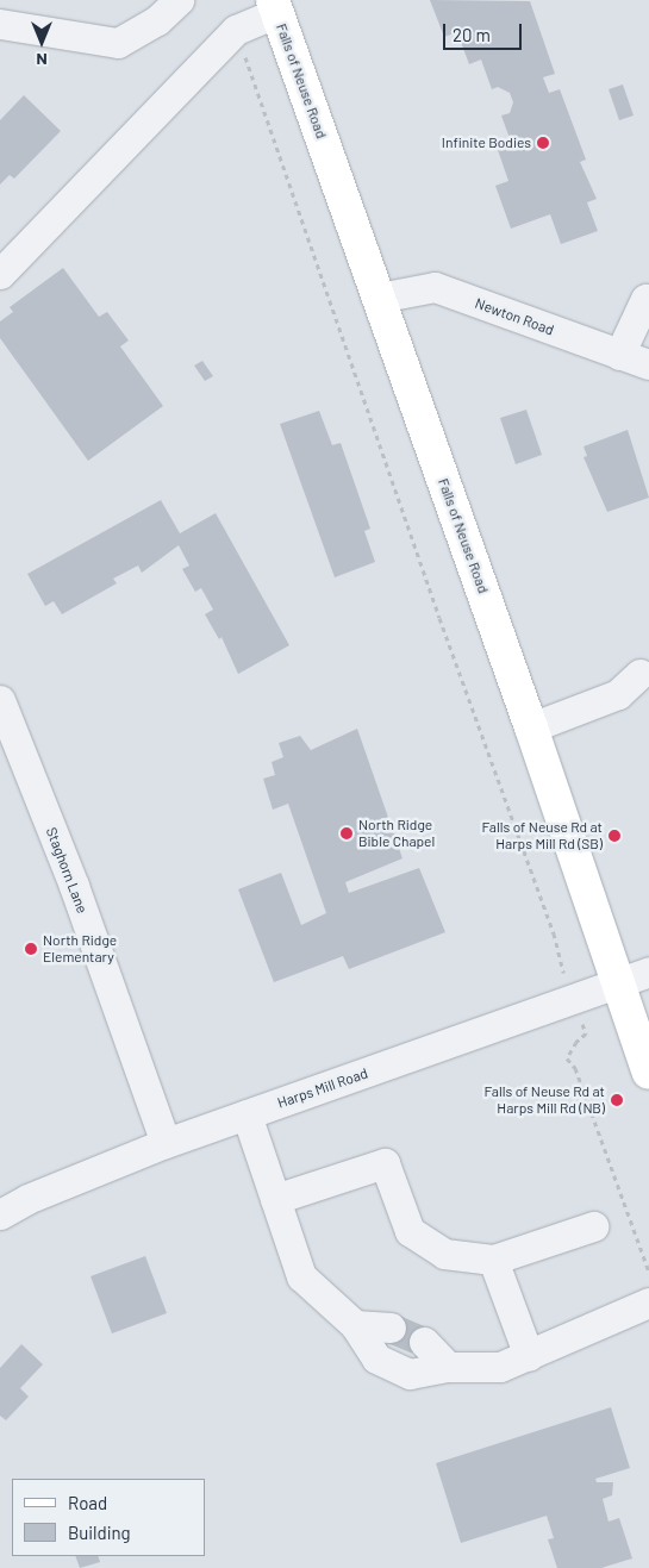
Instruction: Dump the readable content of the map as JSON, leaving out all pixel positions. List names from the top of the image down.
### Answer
{
  "streets": {
    "main road": ["Falls of Neuse Road"],
    "street": ["Newton Road", "Staghorn Lane", "Harps Mill Road"]
  },
  "crossings": [
    ["Falls of Neuse Road", "Newton Road"],
    ["Falls of Neuse Road", "Harps Mill Road"],
    ["Staghorn Lane", "Harps Mill Road"]
  ],
  "places": [
    "Infinite Bodies",
    "North Ridge Bible Chapel",
    "Falls of Neuse Rd at Harps Mill Rd (SB)",
    "North Ridge Elementary",
    "Falls of Neuse Rd at Harps Mill Rd (NB)"
  ],
  "legend": ["Road", "Building"],
  "scale_bar": "20 m",
  "north": "bottom"
}
